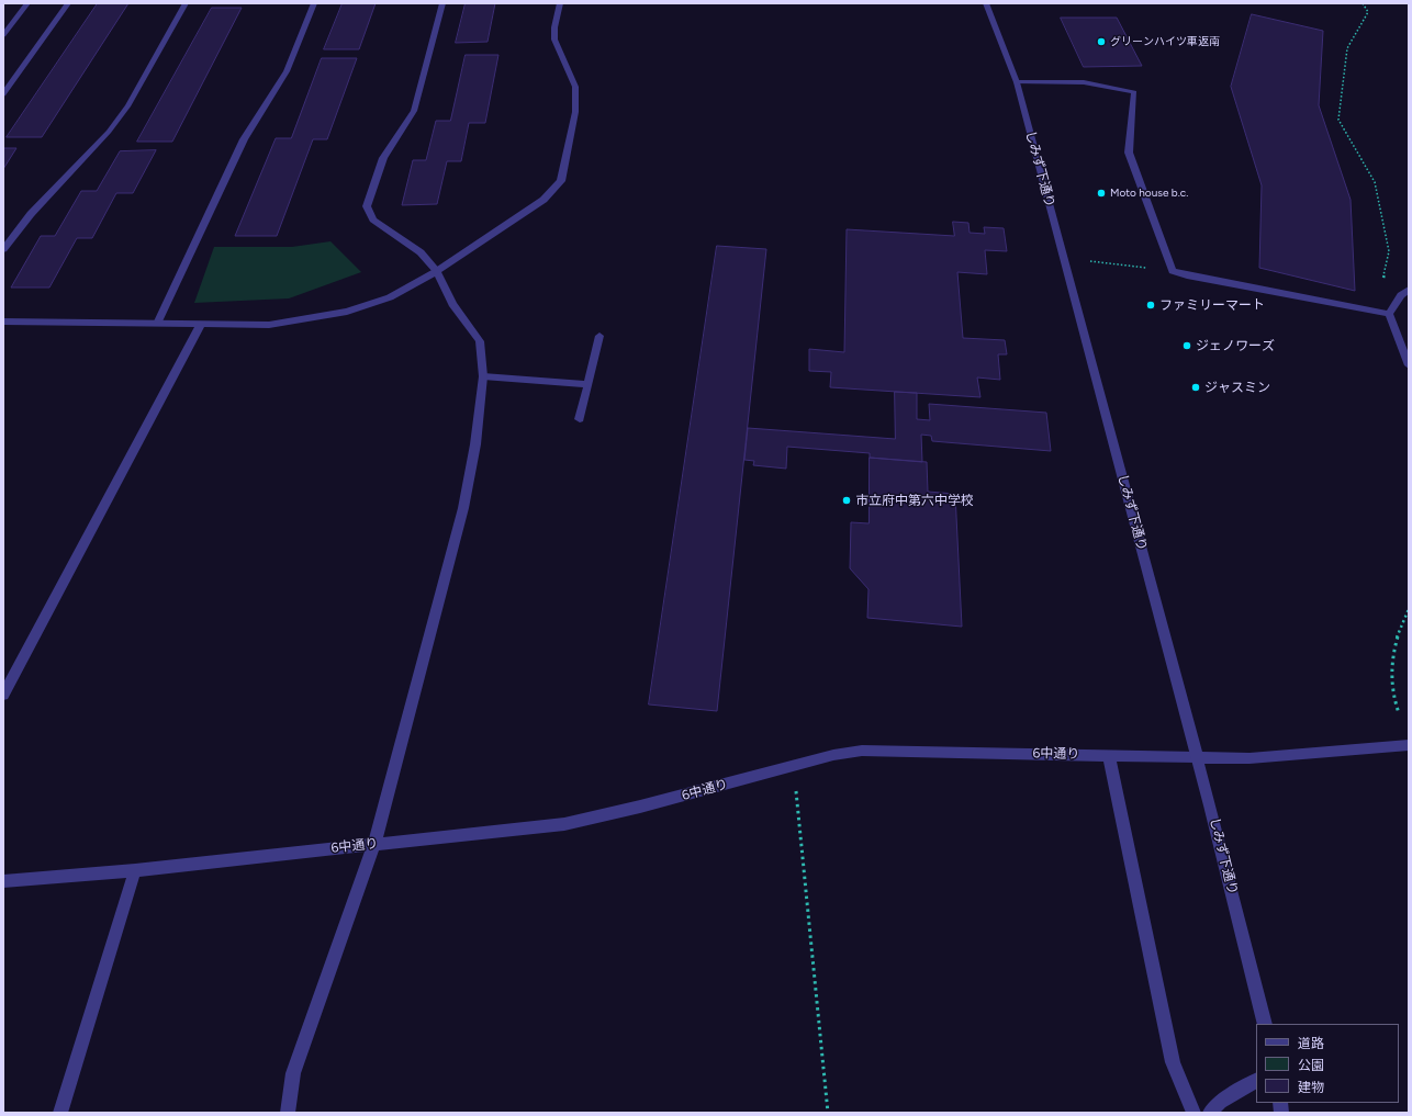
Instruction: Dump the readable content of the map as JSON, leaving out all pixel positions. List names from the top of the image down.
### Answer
{
  "streets": {
    "street": ["しみず下通り", "6中通り"]
  },
  "crossings": [
    ["しみず下通り", "6中通り"]
  ],
  "places": [
    "グリーンハイツ車返南",
    "Moto house b.c.",
    "ファミリーマート",
    "ジェノワーズ",
    "ジャスミン",
    "市立府中第六中学校"
  ],
  "legend": ["道路", "公園", "建物"]
}
